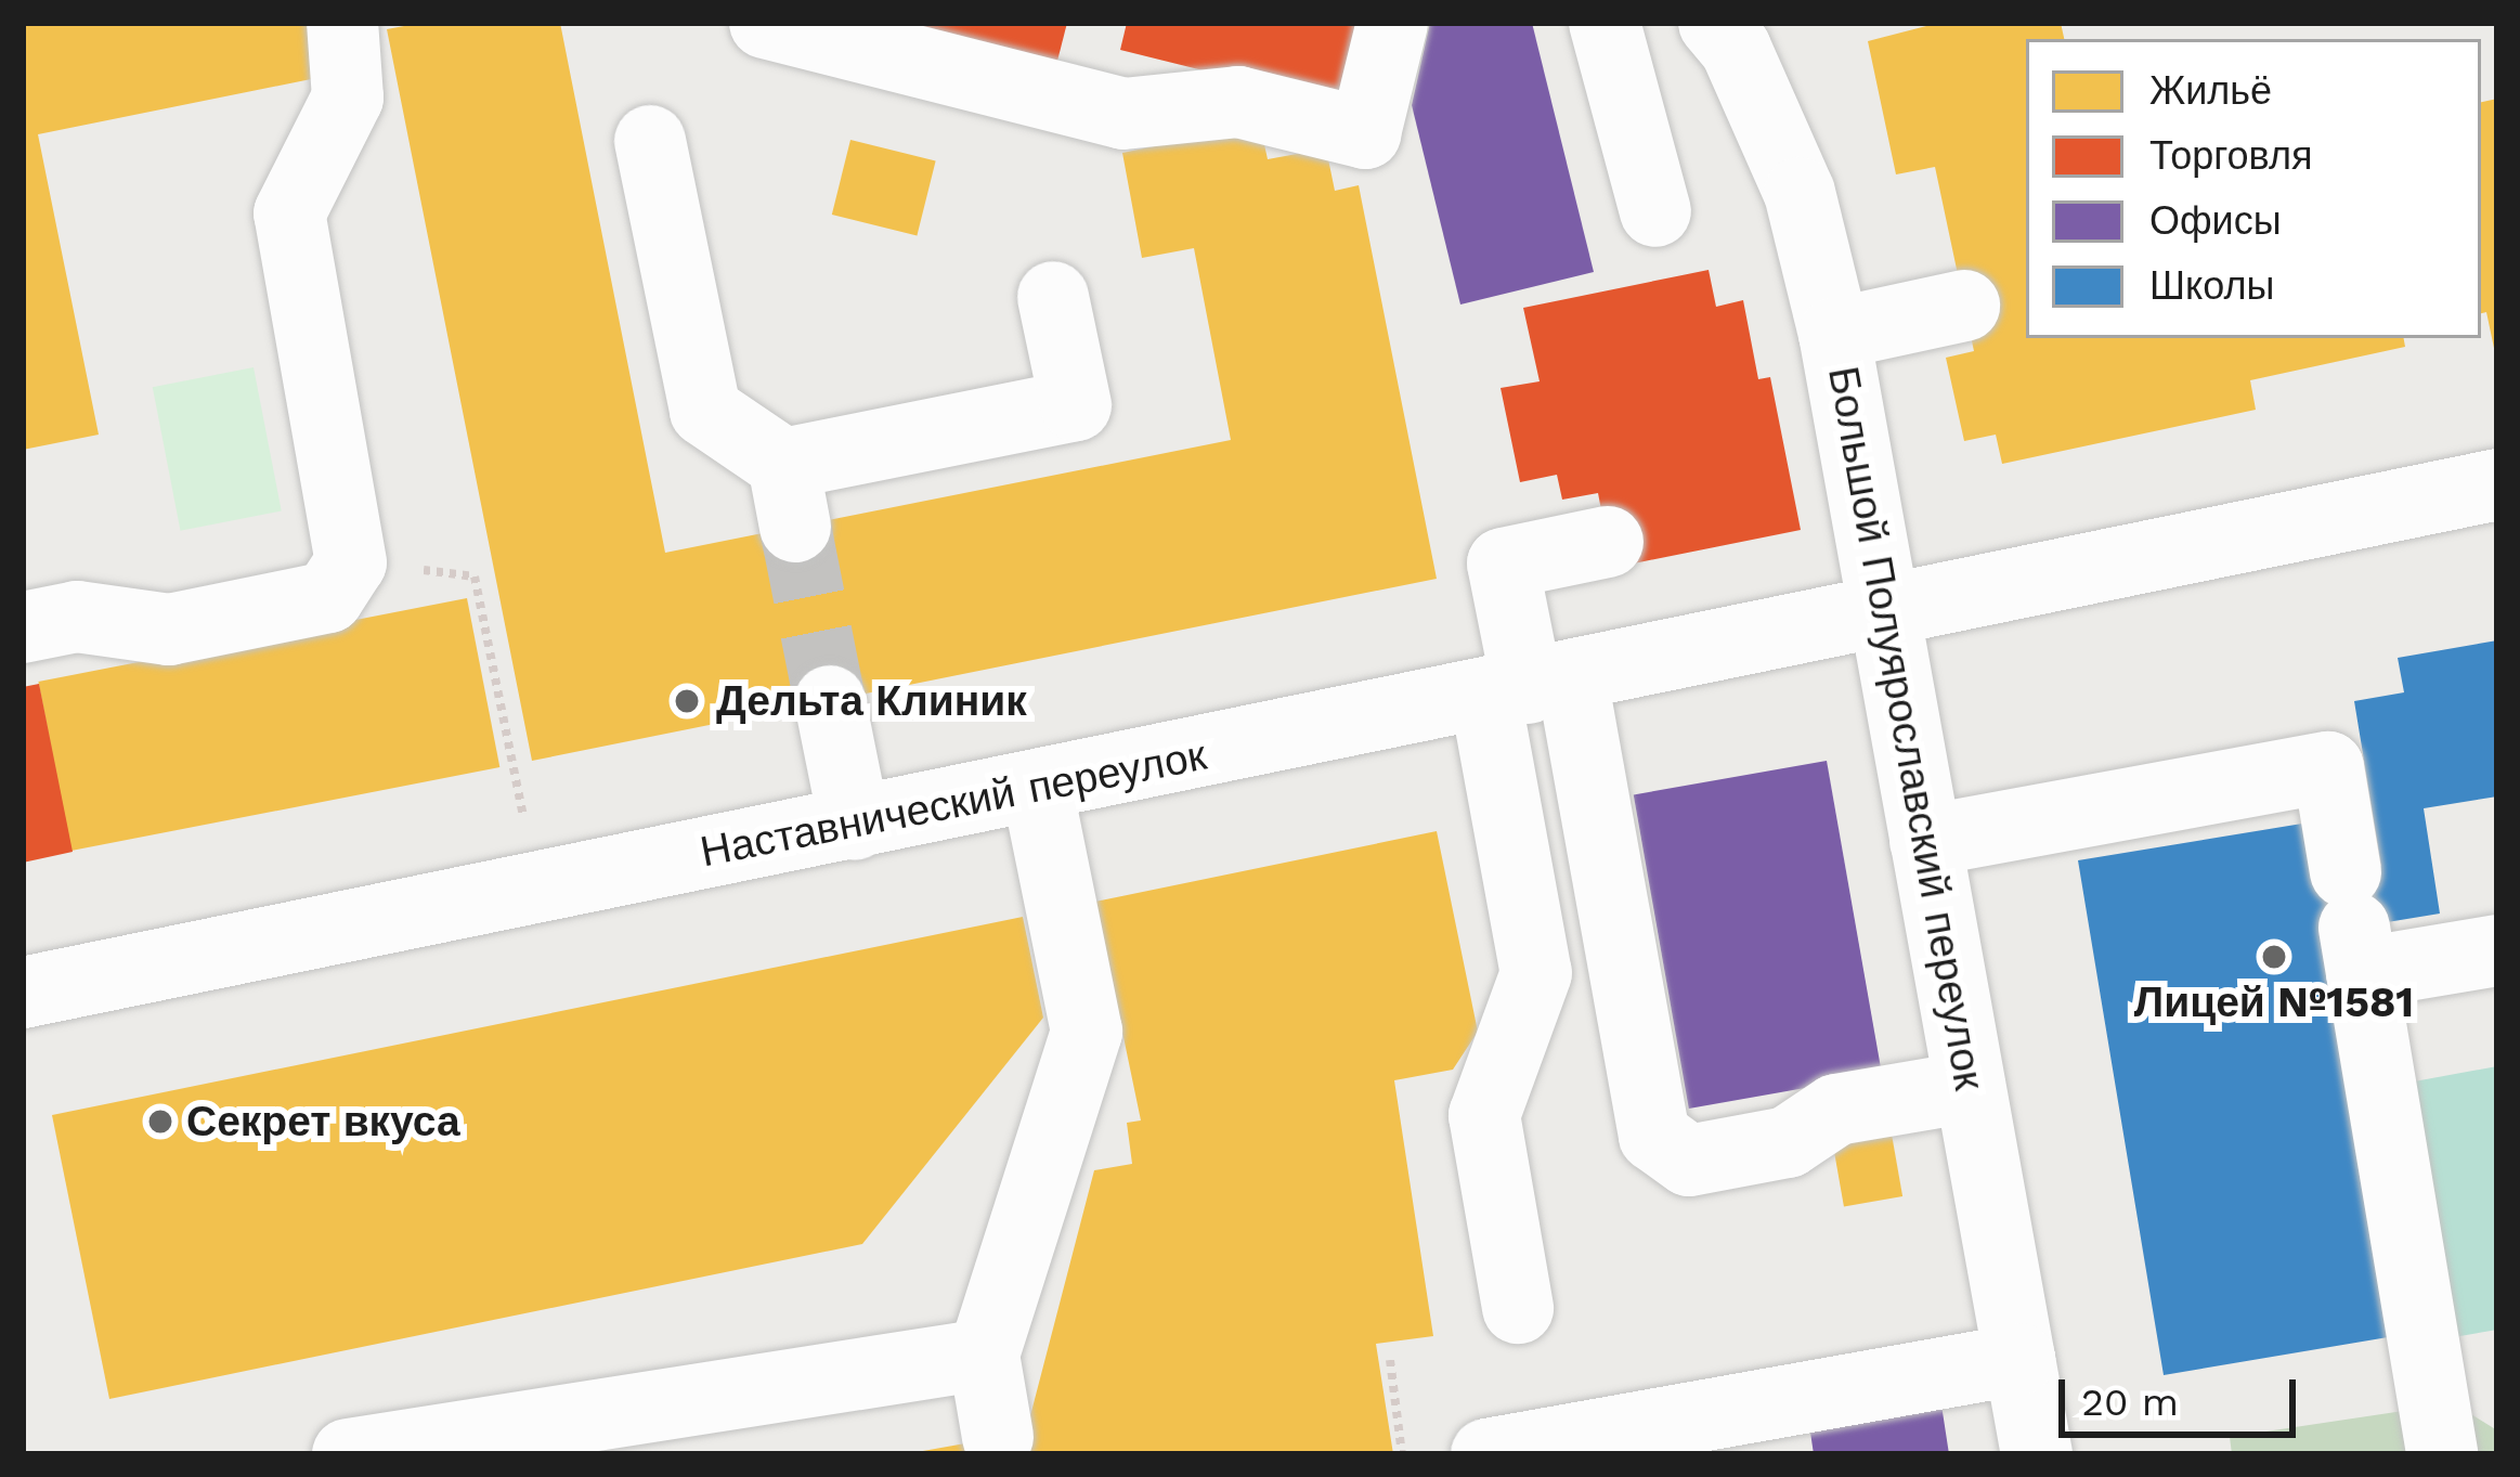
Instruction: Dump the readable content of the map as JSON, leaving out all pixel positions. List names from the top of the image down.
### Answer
{
  "streets": {
    "street": ["Большой Полуярославский переулок", "Наставнический переулок"]
  },
  "crossings": [
    ["Большой Полуярославский переулок", "Наставнический переулок"]
  ],
  "places": ["Дельта Клиник", "Лицей №1581", "Секрет вкуса"],
  "legend": [
    "Жильё",
    "Торговля",
    "Офисы",
    "Школы"
  ],
  "scale_bar": "20 m"
}
